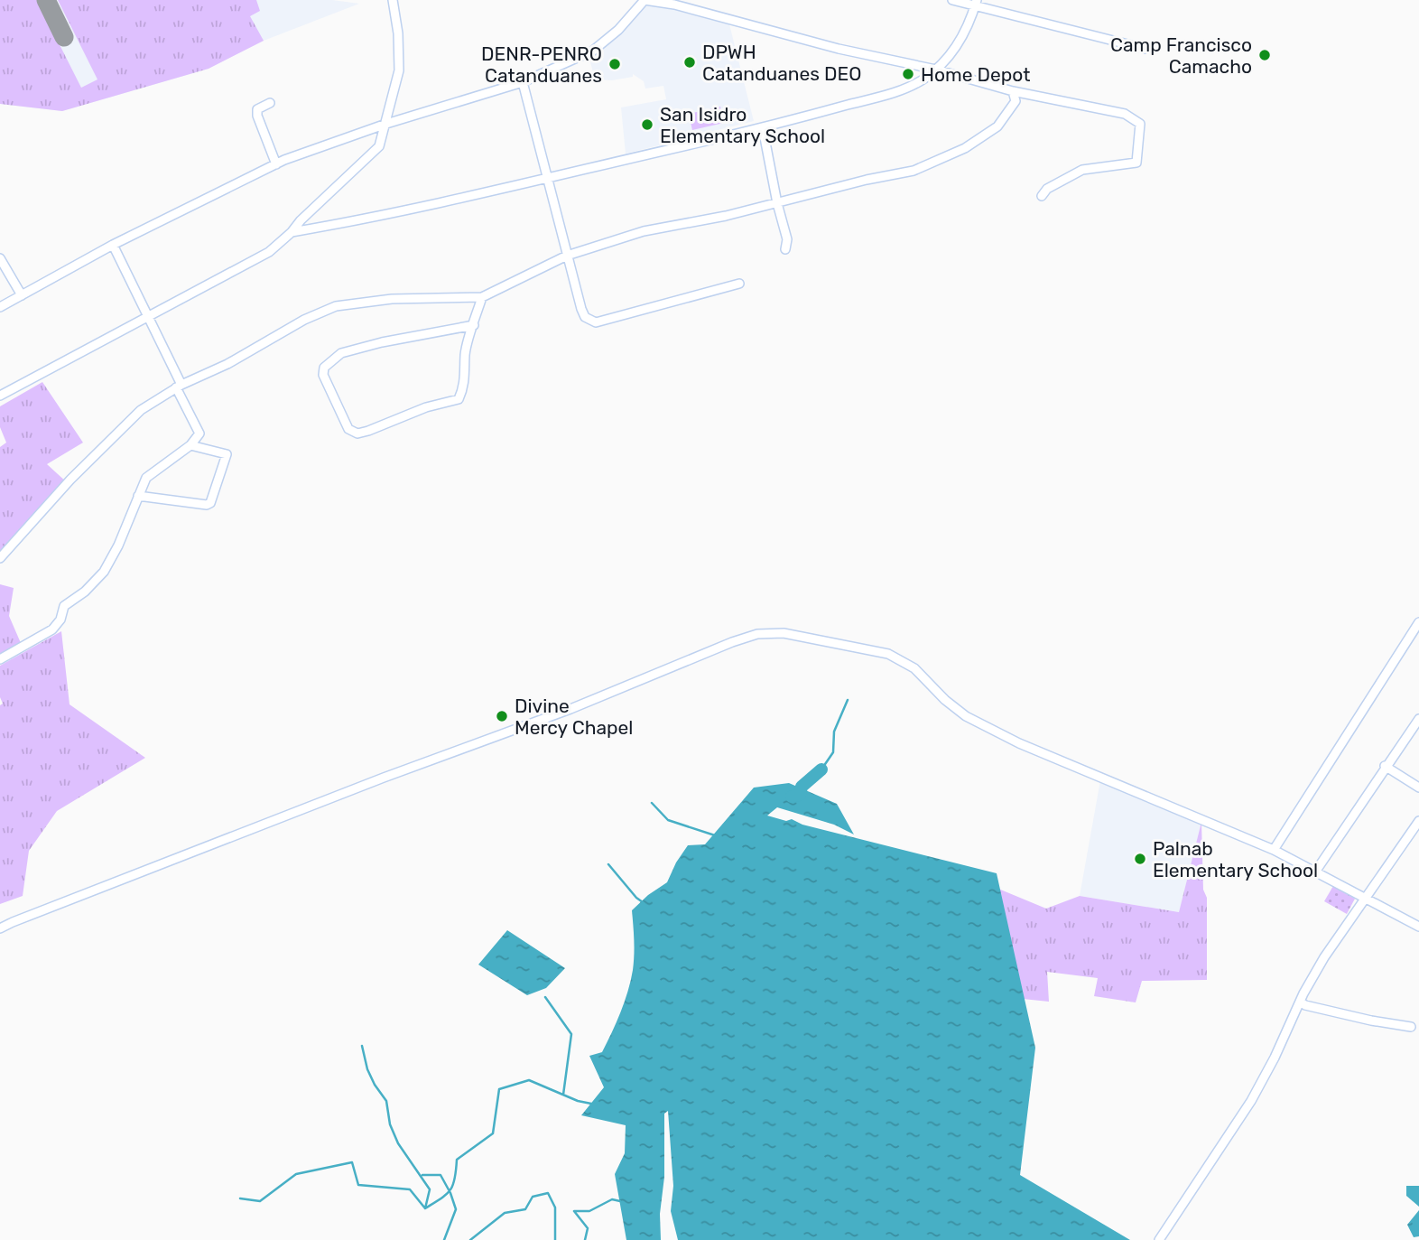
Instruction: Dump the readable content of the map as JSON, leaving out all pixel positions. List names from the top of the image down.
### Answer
{
  "places": [
    "Camp Francisco Camacho",
    "DPWH Catanduanes DEO",
    "DENR-PENRO Catanduanes",
    "Home Depot",
    "San Isidro Elementary School",
    "Divine Mercy Chapel",
    "Palnab Elementary School"
  ]
}
